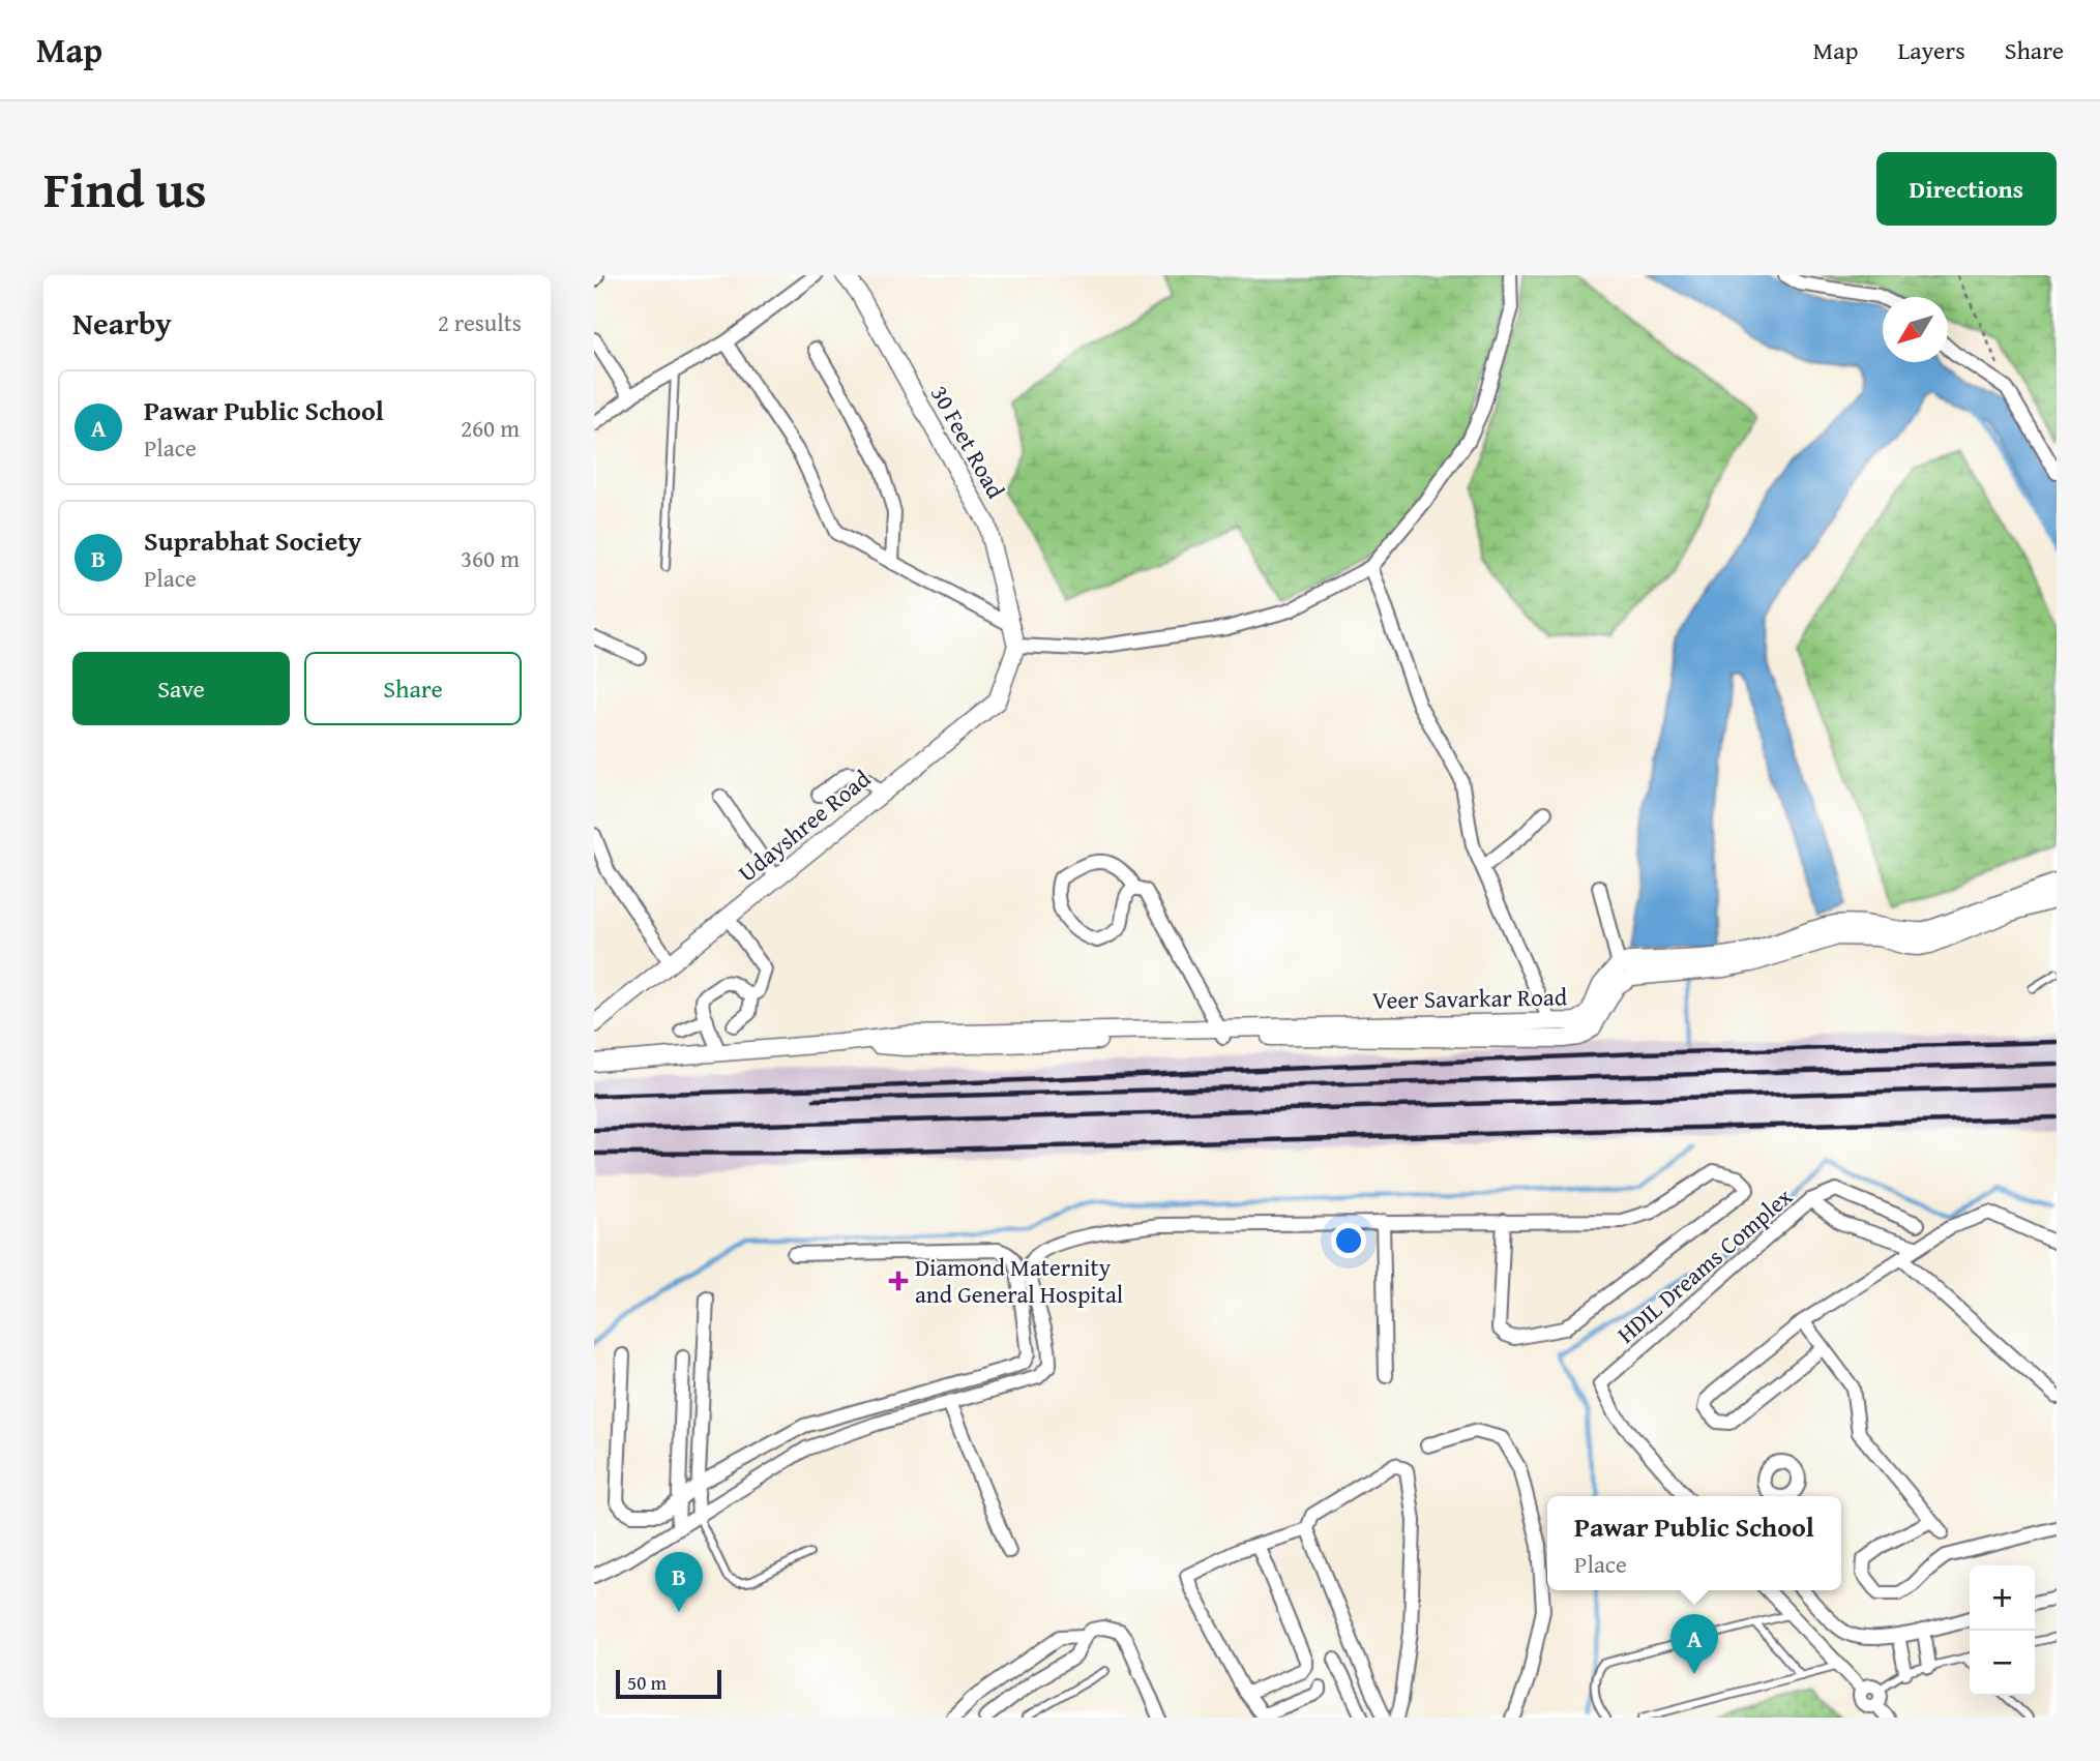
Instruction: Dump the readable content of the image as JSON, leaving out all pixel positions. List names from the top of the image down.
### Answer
{
  "streets": {
    "street": [
      "30 Feet Road",
      "Udayshree Road",
      "Veer Savarkar Road",
      "HDIL Dreams Complex"
    ]
  },
  "crossings": [
    ["30 Feet Road", "Udayshree Road"]
  ],
  "places": {
    "health": ["Diamond Maternity and General Hospital"]
  },
  "scale_bar": "50 m",
  "north": "bottom left",
  "page": {
    "header": "Map",
    "nav": ["Map", "Layers", "Share"],
    "title": "Find us",
    "buttons": [
      "Directions",
      ["Save", "Share"]
    ],
    "heading": ["Nearby", "2 results"],
    "list": [
      {
        "mark": "A",
        "name": "Pawar Public School",
        "note": "Place",
        "value": "260 m"
      },
      {
        "mark": "B",
        "name": "Suprabhat Society",
        "note": "Place",
        "value": "360 m"
      }
    ],
    "popup": ["Pawar Public School", "Place"],
    "pins": ["B", "A"],
    "map_buttons": ["+", "−"],
    "scale": "50 m"
  }
}
